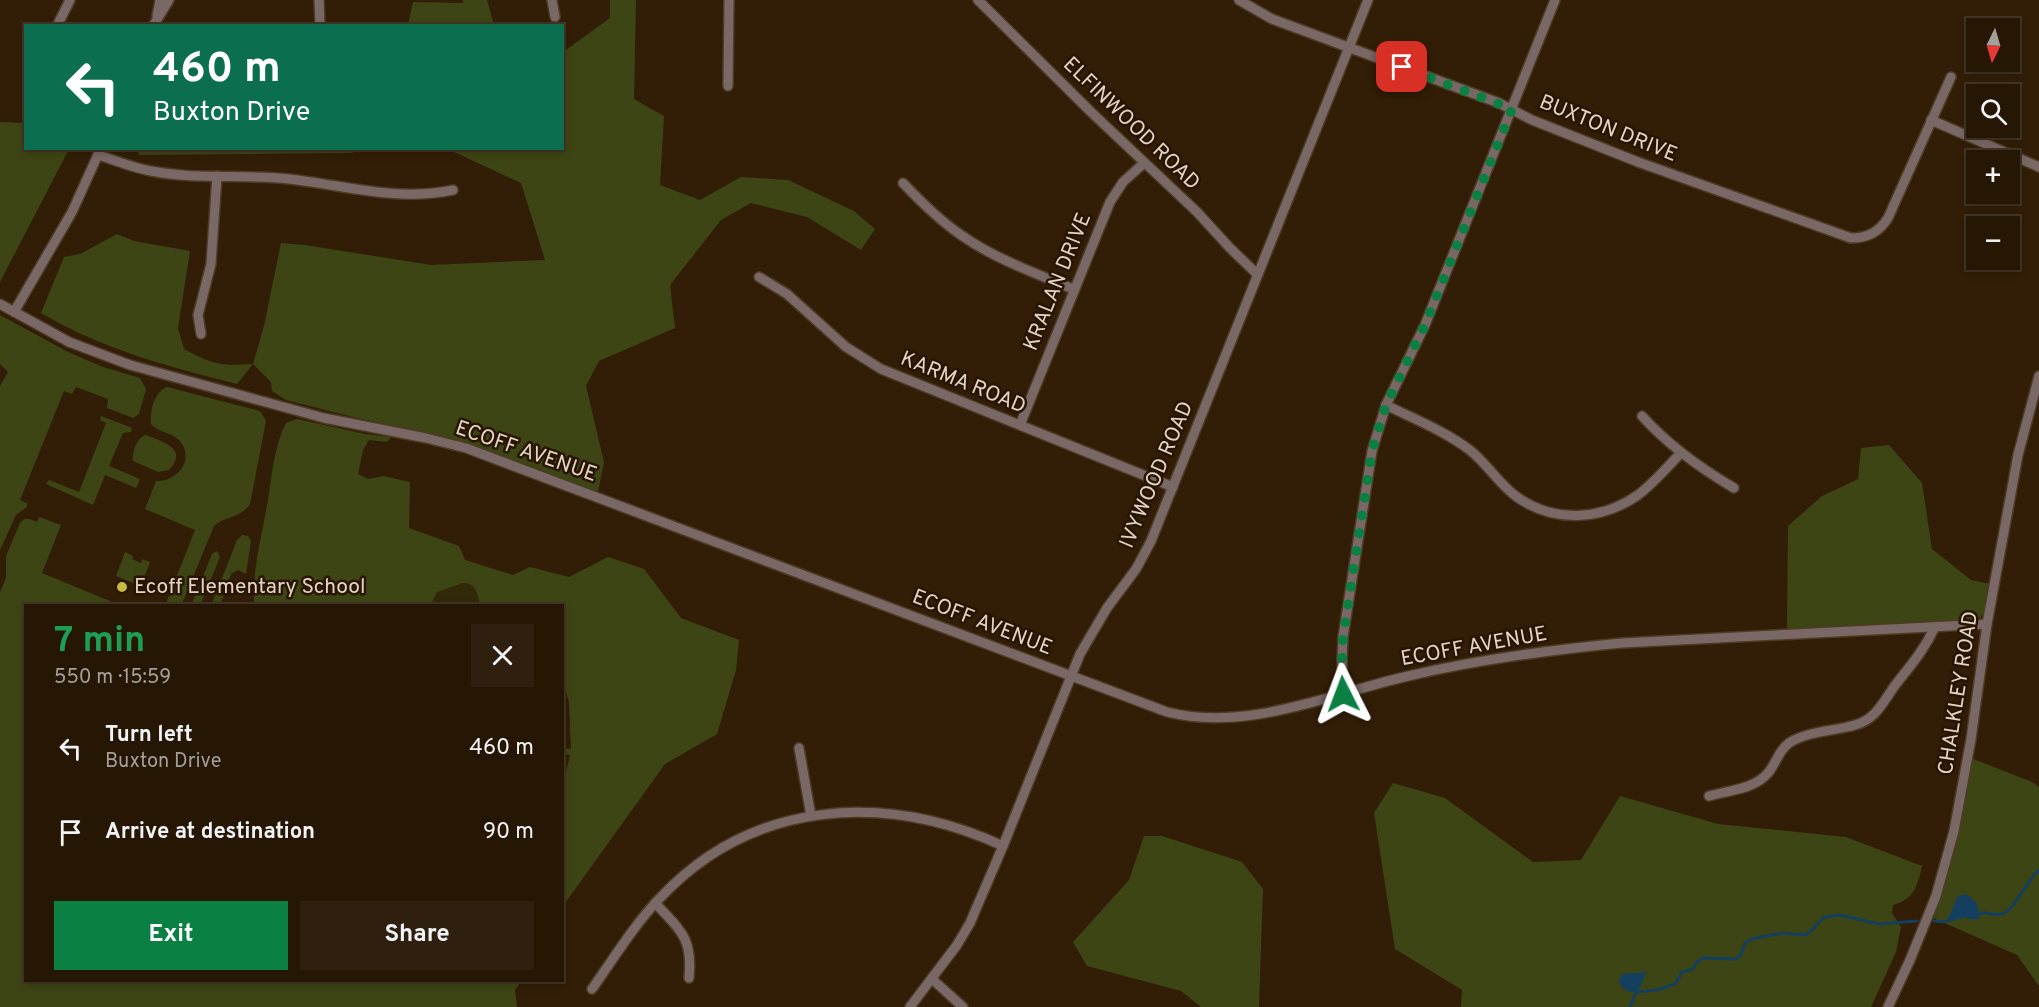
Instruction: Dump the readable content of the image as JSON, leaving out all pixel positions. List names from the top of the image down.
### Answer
{
  "streets": {
    "street": [
      "ELFINWOOD ROAD",
      "BUXTON DRIVE",
      "KRALAN DRIVE",
      "KARMA ROAD",
      "ECOFF AVENUE",
      "IVYWOOD ROAD",
      "CHALKLEY ROAD"
    ]
  },
  "crossings": [
    ["ELFINWOOD ROAD", "KRALAN DRIVE"],
    ["ELFINWOOD ROAD", "IVYWOOD ROAD"],
    ["BUXTON DRIVE", "IVYWOOD ROAD"],
    ["KRALAN DRIVE", "KARMA ROAD"],
    ["KARMA ROAD", "IVYWOOD ROAD"],
    ["ECOFF AVENUE", "IVYWOOD ROAD"],
    ["ECOFF AVENUE", "CHALKLEY ROAD"]
  ],
  "places": ["Ecoff Elementary School"],
  "north": "bottom",
  "page": {
    "map_buttons": ["+", "−"],
    "turn": ["460 m", "Buxton Drive"],
    "heading": ["7 min", "550 m · 15:59"],
    "list": [
      {
        "name": "Turn left",
        "note": "Buxton Drive",
        "value": "460 m"
      },
      {
        "name": "Arrive at destination",
        "value": "90 m"
      }
    ],
    "buttons": ["Exit", "Share"]
  }
}
